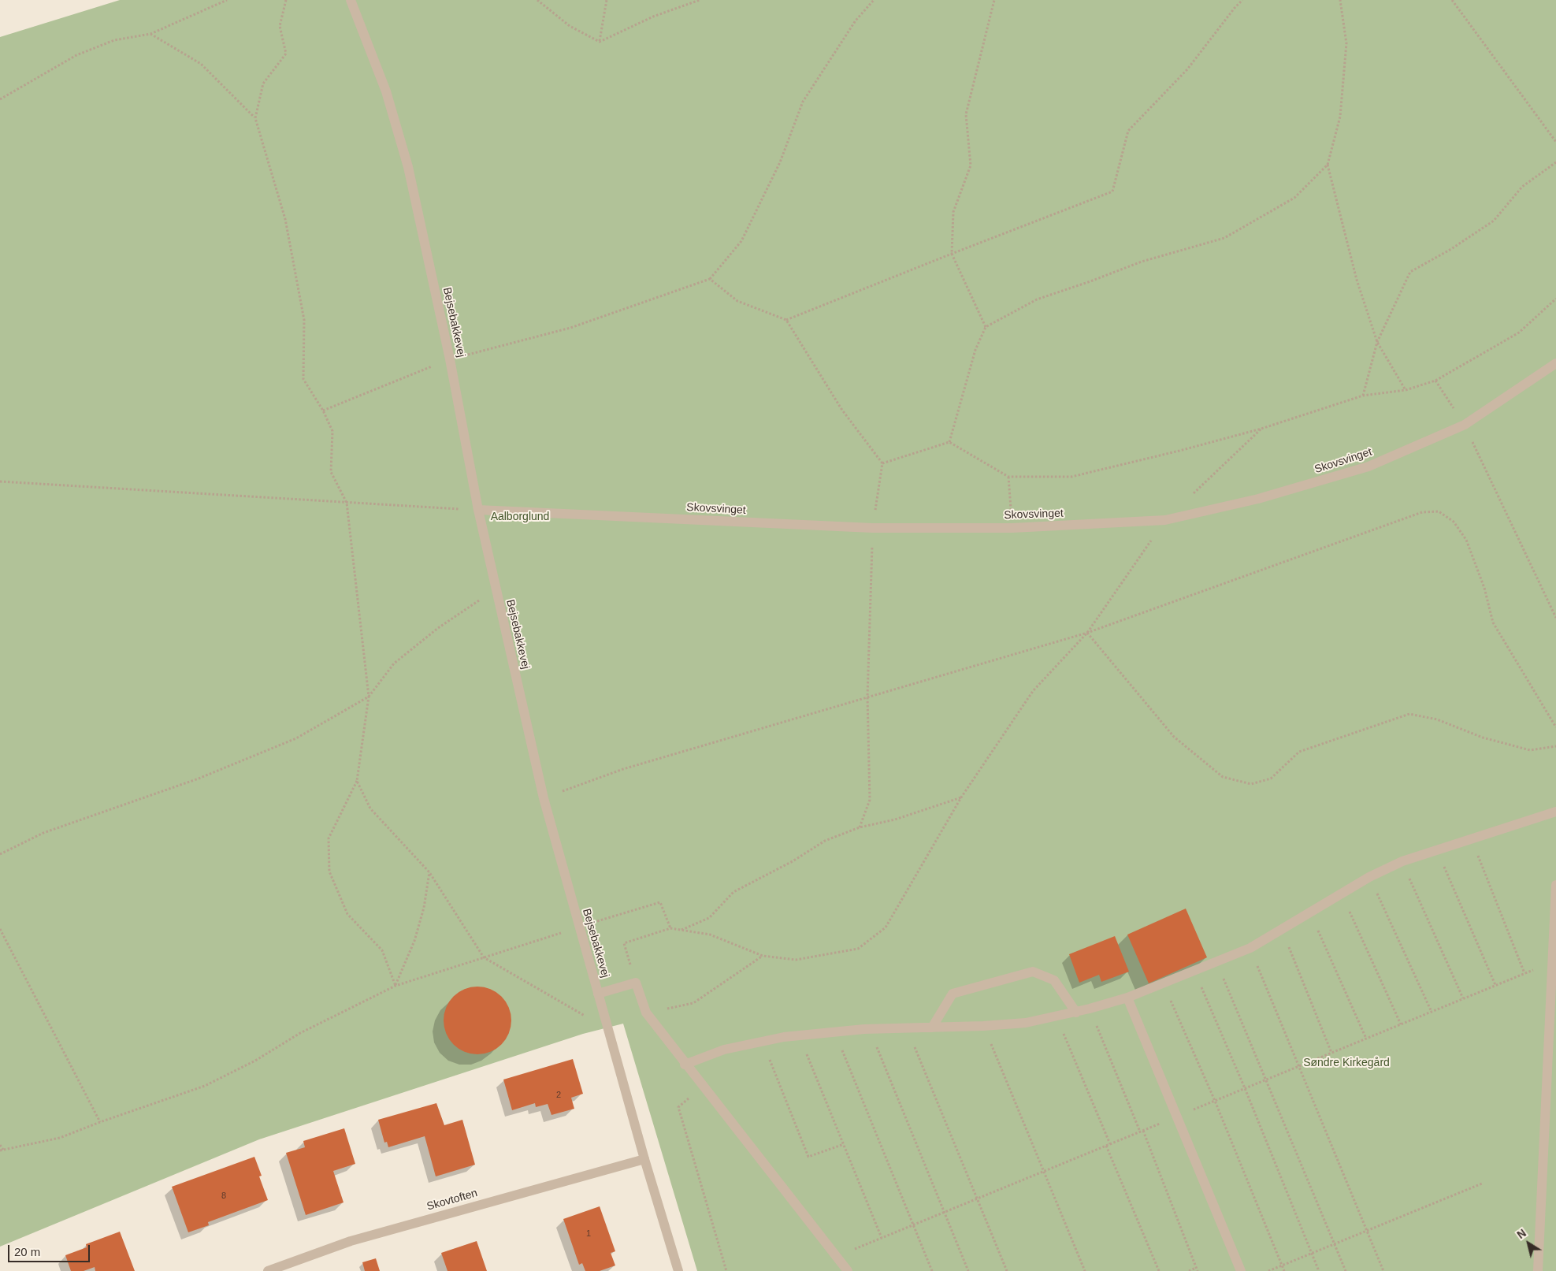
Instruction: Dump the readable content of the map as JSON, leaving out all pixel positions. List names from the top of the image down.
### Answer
{
  "streets": {
    "street": ["Bejsebakkevej", "Skovsvinget", "Skovtoften"]
  },
  "crossings": [
    ["Bejsebakkevej", "Skovsvinget"],
    ["Bejsebakkevej", "Skovtoften"]
  ],
  "parks": ["Aalborglund", "Søndre Kirkegård"],
  "house_numbers": ["2", "8", "1"],
  "scale_bar": "20 m",
  "north": "top left"
}
